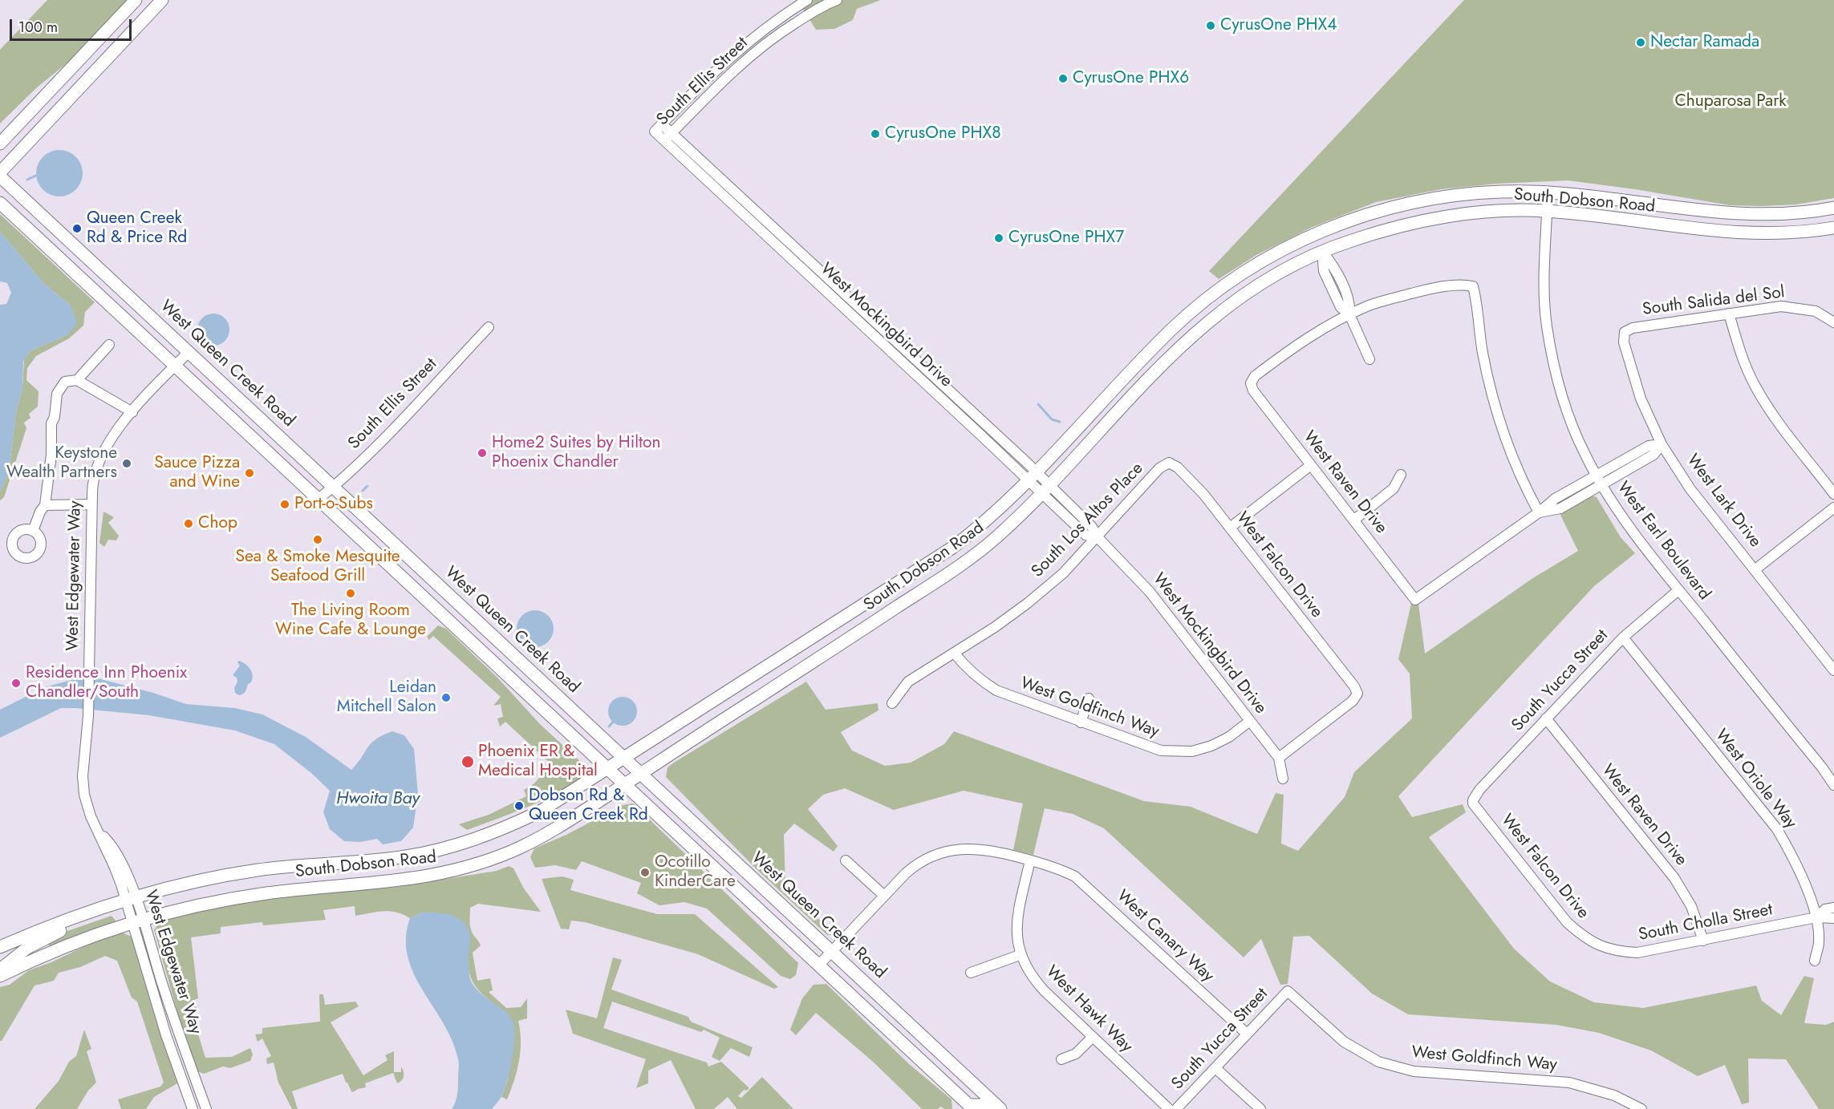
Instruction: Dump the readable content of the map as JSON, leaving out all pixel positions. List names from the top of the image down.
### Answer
{
  "streets": {
    "main road": ["South Dobson Road", "West Queen Creek Road"],
    "street": [
      "South Ellis Street",
      "South Salida del Sol",
      "West Mockingbird Drive",
      "West Raven Drive",
      "West Lark Drive",
      "South Los Altos Place",
      "West Earl Boulevard",
      "West Falcon Drive",
      "West Edgewater Way",
      "South Yucca Street",
      "West Goldfinch Way",
      "West Oriole Way",
      "South Cholla Street",
      "West Canary Way",
      "West Hawk Way"
    ]
  },
  "crossings": [
    ["South Ellis Street", "West Mockingbird Drive"],
    ["South Ellis Street", "West Queen Creek Road"],
    ["South Dobson Road", "West Mockingbird Drive"],
    ["South Dobson Road", "West Queen Creek Road"],
    ["South Dobson Road", "West Earl Boulevard"],
    ["South Dobson Road", "West Edgewater Way"],
    ["South Salida del Sol", "West Lark Drive"],
    ["West Mockingbird Drive", "South Los Altos Place"],
    ["West Mockingbird Drive", "West Falcon Drive"],
    ["West Mockingbird Drive", "West Goldfinch Way"],
    ["West Queen Creek Road", "West Edgewater Way"],
    ["West Queen Creek Road", "West Canary Way"],
    ["West Raven Drive", "South Yucca Street"],
    ["West Raven Drive", "South Cholla Street"],
    ["South Los Altos Place", "West Falcon Drive"],
    ["South Los Altos Place", "West Goldfinch Way"],
    ["West Earl Boulevard", "South Yucca Street"],
    ["West Falcon Drive", "South Yucca Street"],
    ["West Falcon Drive", "South Cholla Street"],
    ["South Yucca Street", "West Goldfinch Way"],
    ["South Yucca Street", "West Oriole Way"],
    ["South Yucca Street", "West Canary Way"],
    ["West Oriole Way", "South Cholla Street"],
    ["West Canary Way", "West Hawk Way"]
  ],
  "water": ["Hwoita Bay"],
  "parks": ["Chuparosa Park"],
  "places": [
    "CyrusOne PHX4",
    "Nectar Ramada",
    "CyrusOne PHX6",
    "CyrusOne PHX8",
    "Queen Creek Rd & Price Rd",
    "CyrusOne PHX7",
    "Home2 Suites by Hilton Phoenix Chandler",
    "Keystone Wealth Partners",
    "Sauce Pizza and Wine",
    "Port-o-Subs",
    "Chop",
    "Sea & Smoke Mesquite Seafood Grill",
    "The Living Room Wine Cafe & Lounge",
    "Residence Inn Phoenix Chandler/South",
    "Leidan Mitchell Salon",
    "Phoenix ER & Medical Hospital",
    "Dobson Rd & Queen Creek Rd",
    "Ocotillo KinderCare"
  ],
  "scale_bar": "100 m"
}
